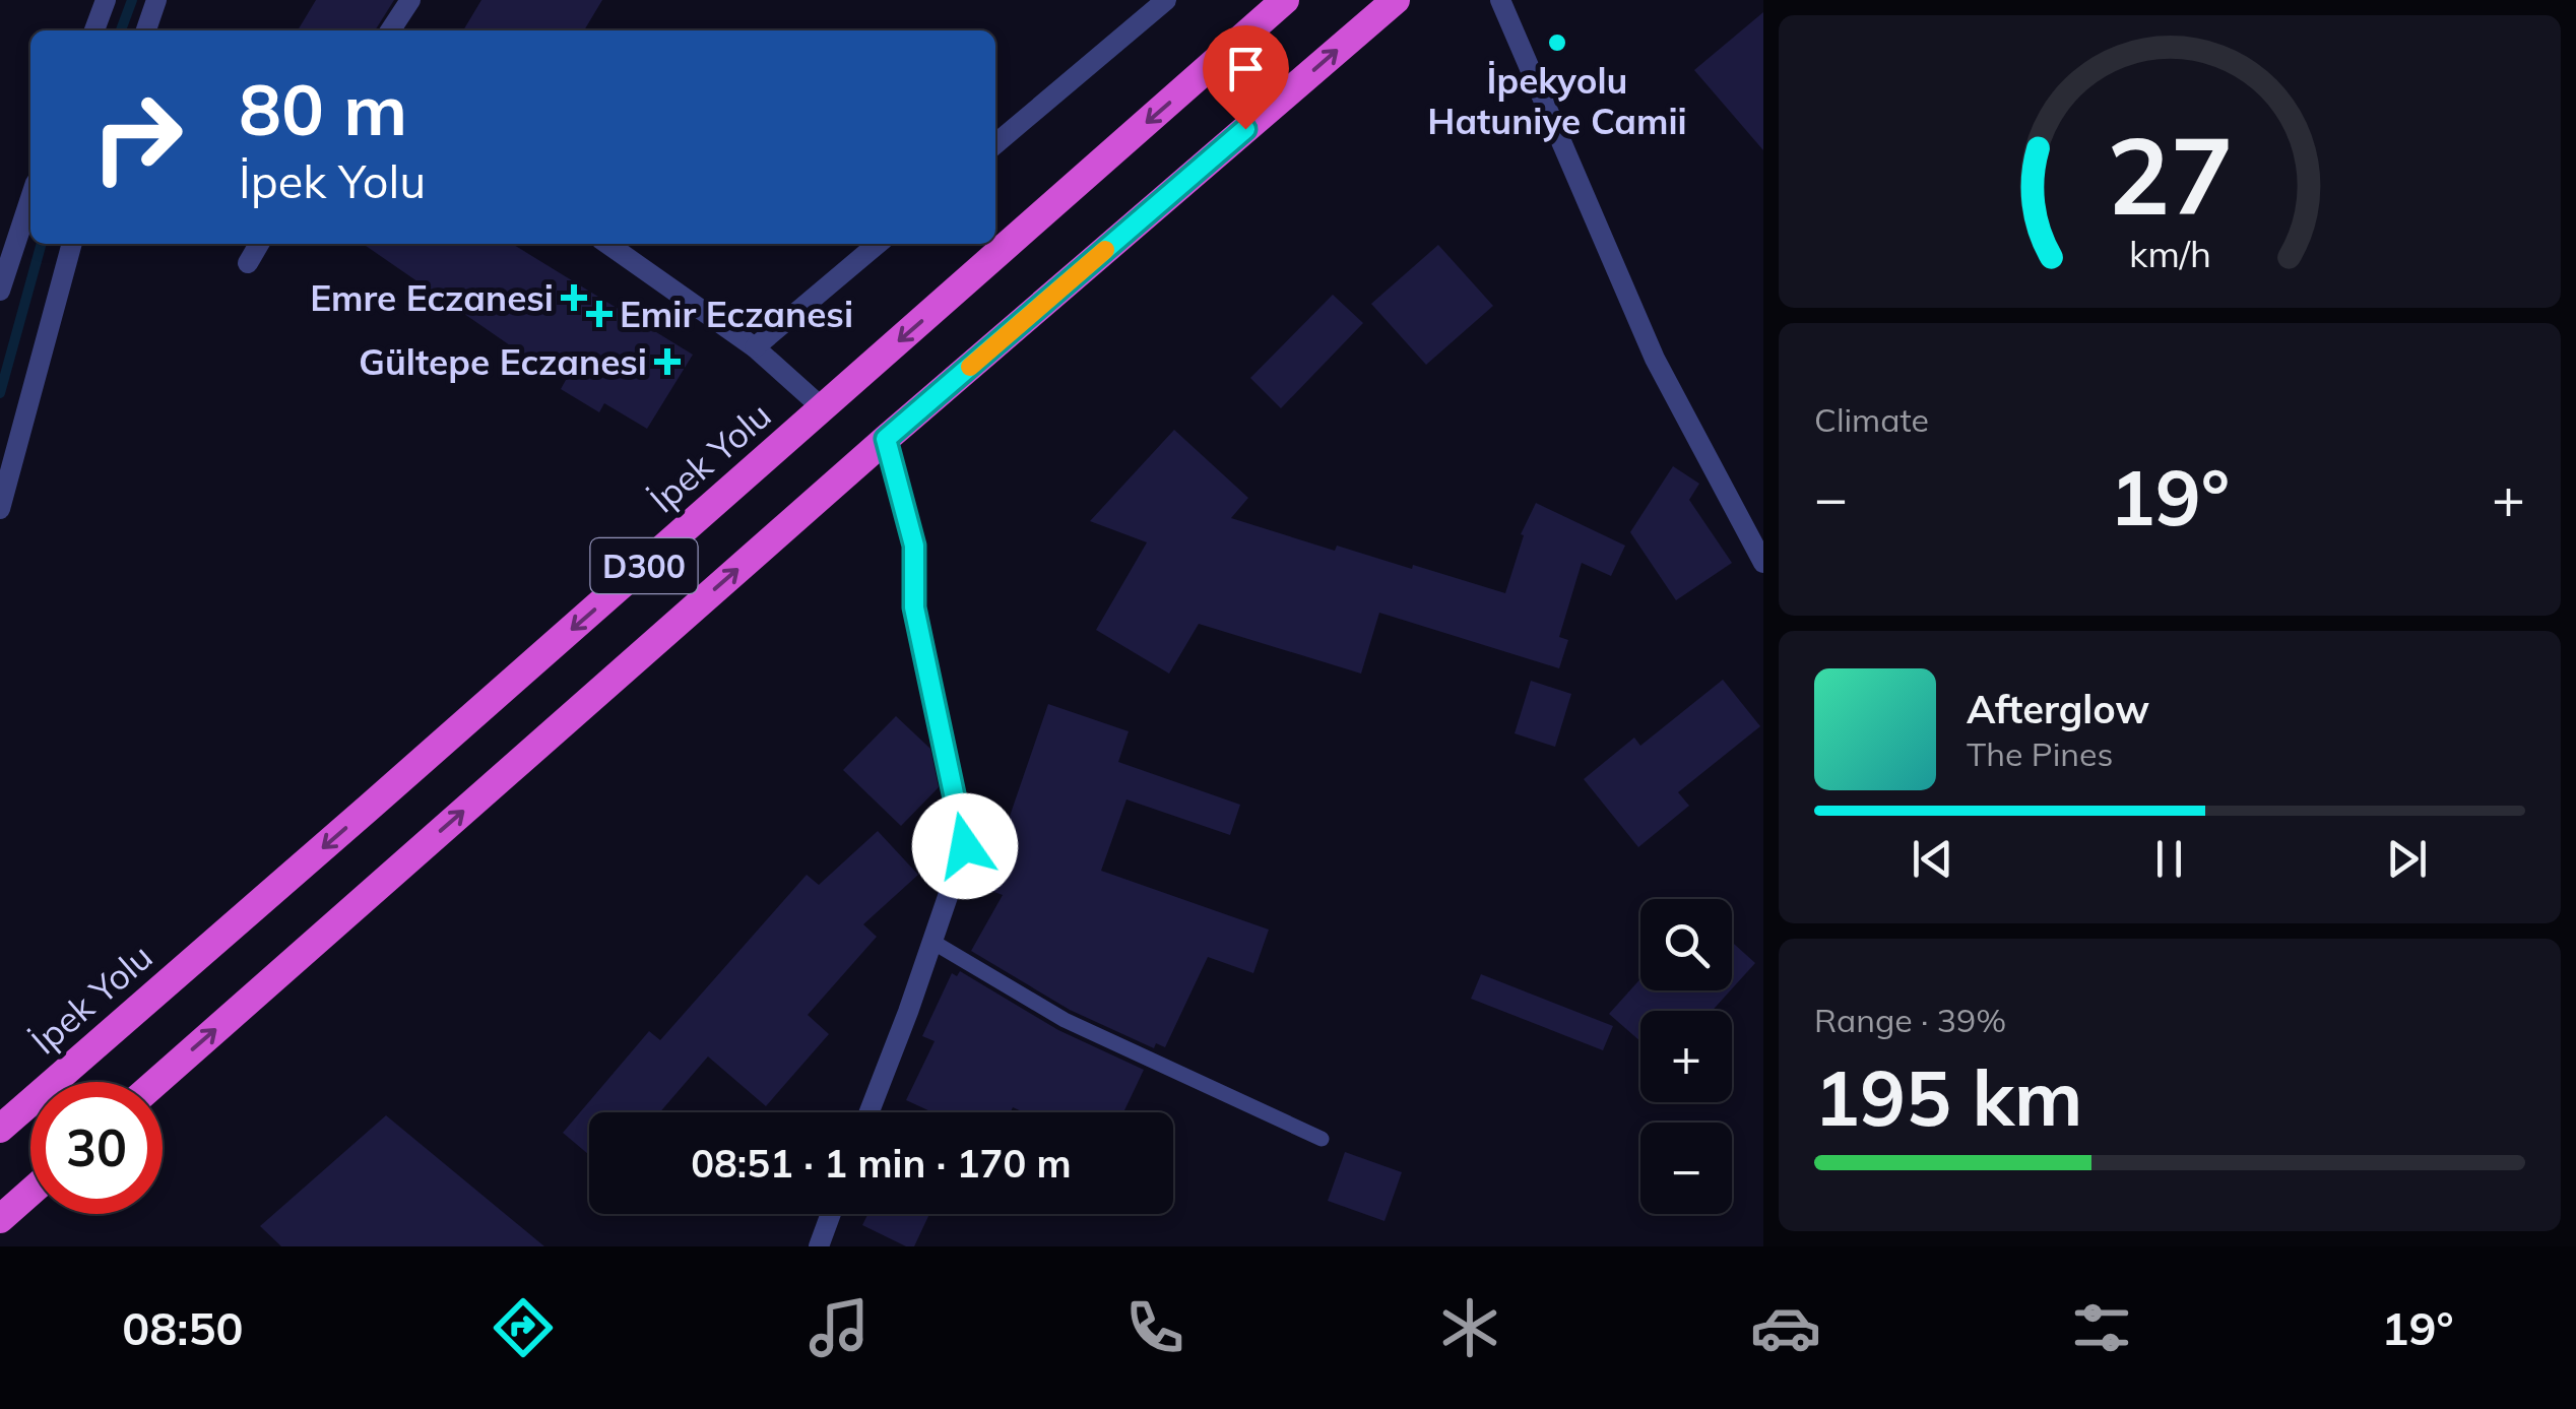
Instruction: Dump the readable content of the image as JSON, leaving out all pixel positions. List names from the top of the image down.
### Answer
{
  "streets": {
    "highway": ["İpek Yolu", "D300"]
  },
  "places": {
    "other": ["İpekyolu Hatuniye Camii"],
    "health": ["Emre Eczanesi", "Emir Eczanesi", "Gültepe Eczanesi"]
  },
  "page": {
    "turn": ["80 m", "İpek Yolu"],
    "tile": [
      "Climate",
      ["Range · 39%", "195 km"]
    ],
    "heat": ["−", "19°", "+"],
    "song": ["Afterglow", "The Pines"],
    "map_buttons": ["+", "−"],
    "limit": "30",
    "trip": "08:51 · 1 min · 170 m",
    "tabs": ["08:50", "19°"],
    "gauge": ["27", "km/h"]
  }
}
